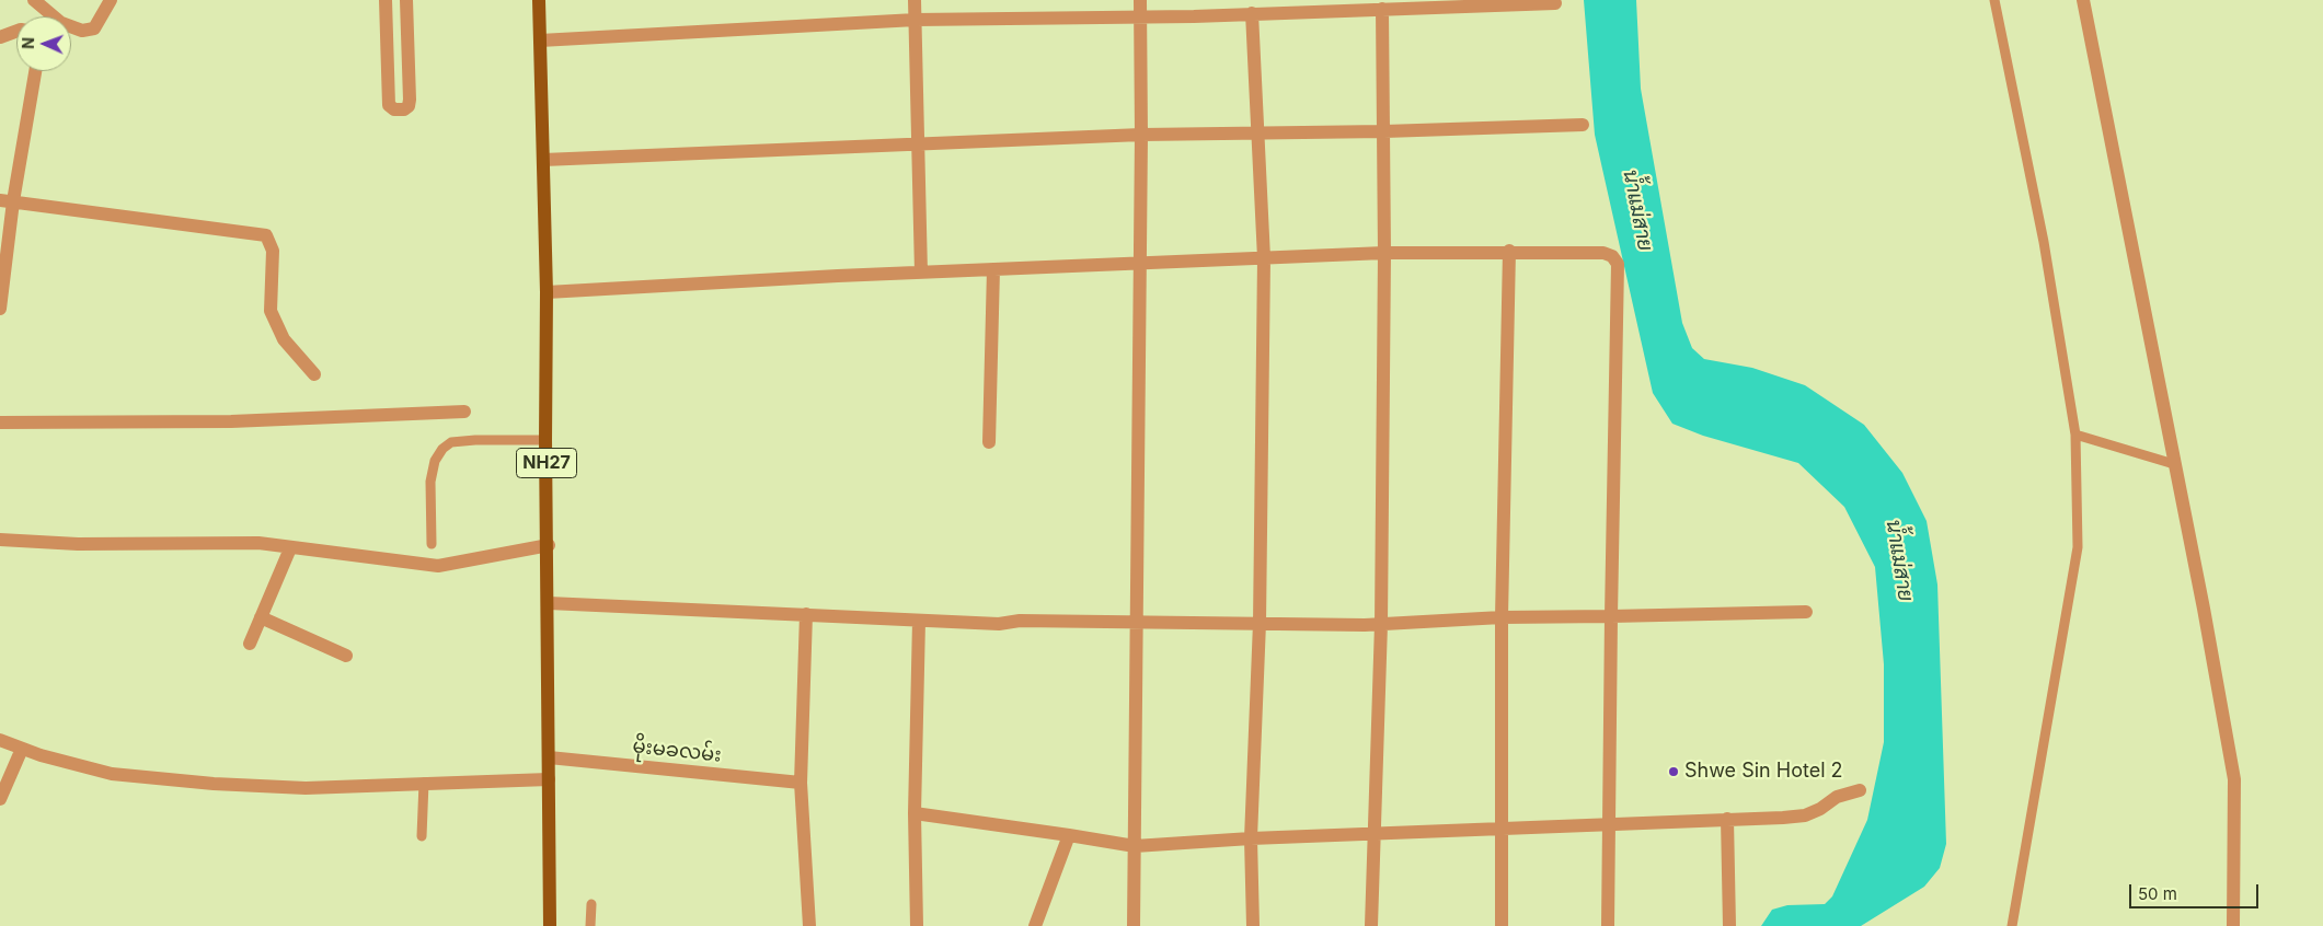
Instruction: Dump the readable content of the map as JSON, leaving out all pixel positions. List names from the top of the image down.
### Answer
{
  "streets": {
    "main road": ["NH27"],
    "street": ["မိုးမခလမ်း"]
  },
  "crossings": [
    ["NH27", "မိုးမခလမ်း"]
  ],
  "water": ["น้ำแม่สาย"],
  "places": ["Shwe Sin Hotel 2"],
  "scale_bar": "50 m",
  "north": "left"
}
